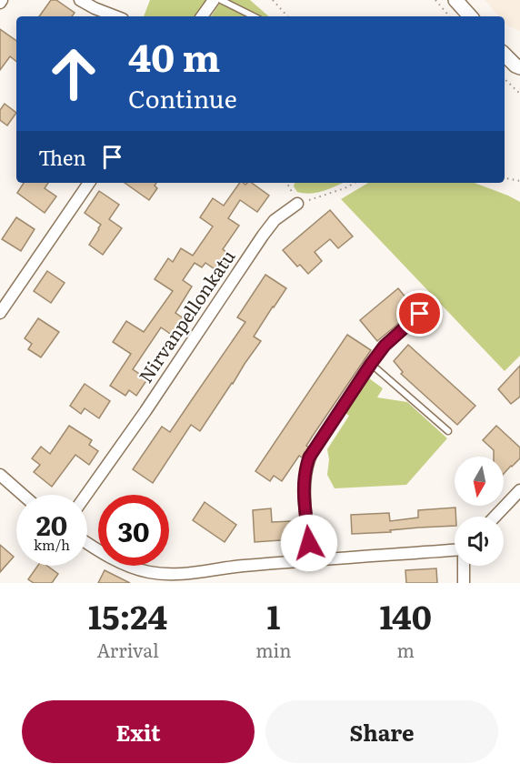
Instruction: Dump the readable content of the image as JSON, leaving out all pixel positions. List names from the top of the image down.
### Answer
{
  "streets": {
    "street": ["Nirvanpellonkatu"]
  },
  "north": "bottom",
  "page": {
    "turn": ["40 m", "Continue"],
    "then": "Then",
    "speed": "20 km/h",
    "limit": "30",
    "eta": [
      "15:24",
      "Arrival",
      "1",
      "min",
      "140",
      "m"
    ],
    "buttons": ["Exit", "Share"]
  }
}
